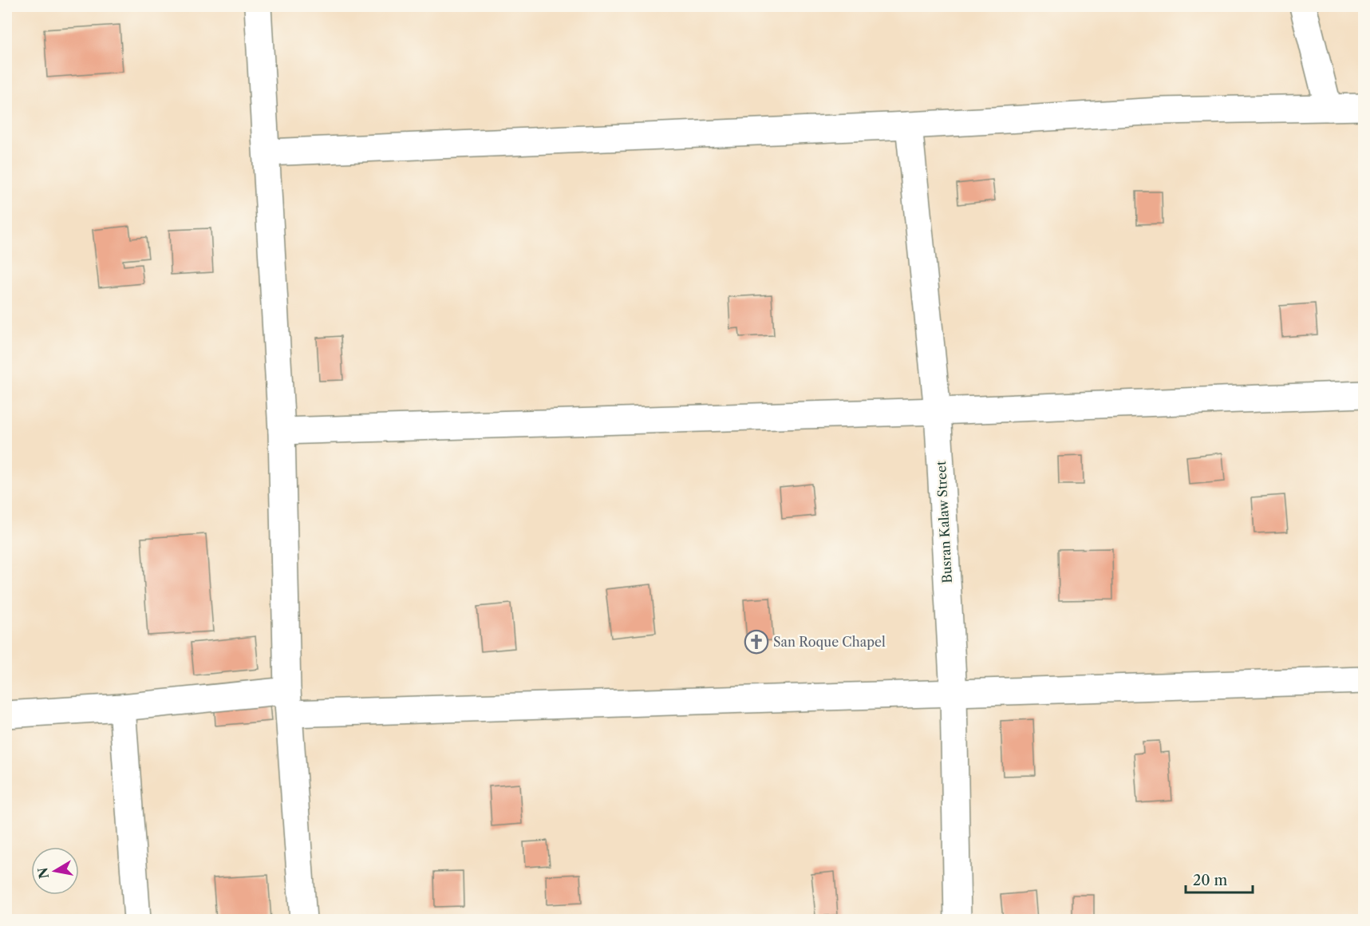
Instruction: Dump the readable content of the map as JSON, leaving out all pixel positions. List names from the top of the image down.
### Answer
{
  "streets": {
    "street": ["Busran Kalaw Street"]
  },
  "places": {
    "church": ["San Roque Chapel"]
  },
  "scale_bar": "20 m",
  "north": "left"
}
